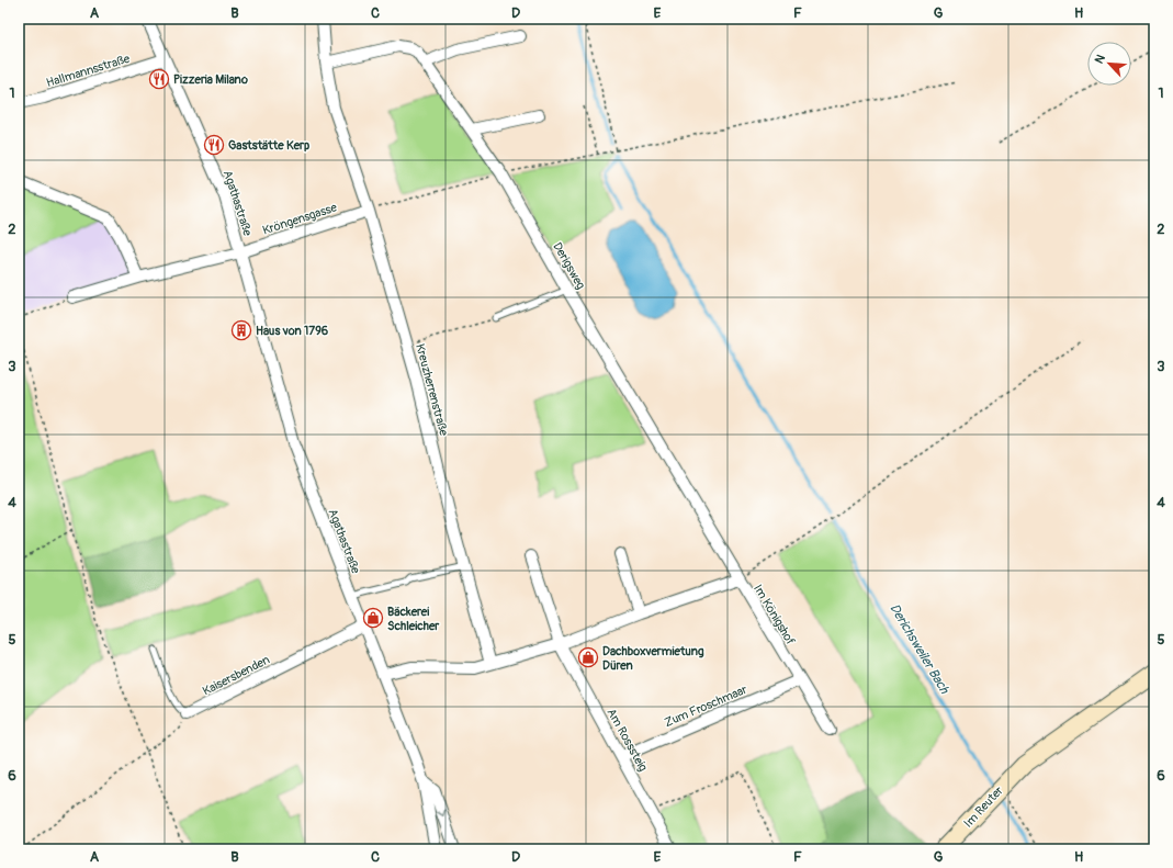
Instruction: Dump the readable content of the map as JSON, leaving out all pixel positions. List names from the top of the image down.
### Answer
{
  "streets": {
    "street": [
      "Hallmannsstraße",
      "Agathastraße",
      "Kröngensgasse",
      "Derigsweg",
      "Kreuzherrenstraße",
      "Im Königshof",
      "Kaisersbenden",
      "Zum Froschmaar",
      "Am Rosssteig",
      "Im Reuter"
    ]
  },
  "crossings": [
    ["Hallmannsstraße", "Agathastraße"],
    ["Agathastraße", "Kröngensgasse"],
    ["Agathastraße", "Kaisersbenden"],
    ["Kröngensgasse", "Kreuzherrenstraße"],
    ["Derigsweg", "Kreuzherrenstraße"],
    ["Derigsweg", "Im Königshof"],
    ["Kreuzherrenstraße", "Im Königshof"],
    ["Im Königshof", "Zum Froschmaar"],
    ["Im Königshof", "Am Rosssteig"],
    ["Zum Froschmaar", "Am Rosssteig"]
  ],
  "water": ["Derichsweiler Bach"],
  "places": {
    "restaurant": ["Pizzeria Milano", "Gaststätte Kerp"],
    "building": ["Haus von 1796"],
    "shop": ["Bäckerei Schleicher", "Dachboxvermietung Düren"]
  },
  "north": "top left",
  "grid": {
    "columns": [
      "A",
      "B",
      "C",
      "D",
      "E",
      "F",
      "G",
      "H"
    ],
    "rows": [
      "1",
      "2",
      "3",
      "4",
      "5",
      "6"
    ]
  }
}
